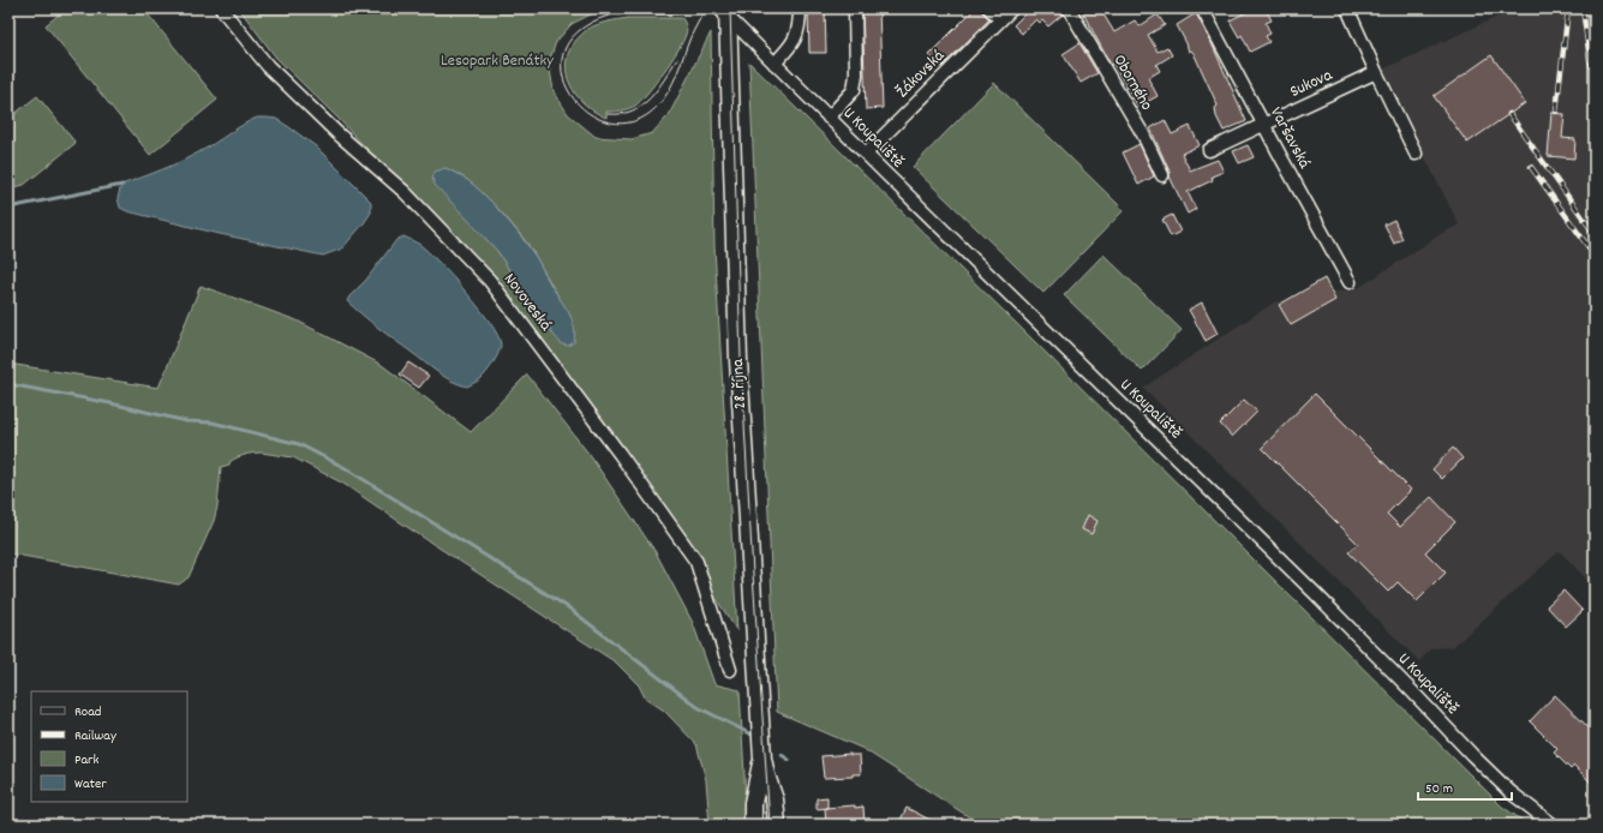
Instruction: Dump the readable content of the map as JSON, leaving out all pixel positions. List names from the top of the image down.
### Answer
{
  "streets": {
    "main road": ["28. října"],
    "street": [
      "Žákovská",
      "Oborného",
      "Sukova",
      "U Koupaliště",
      "Varšavská",
      "Novoveská"
    ]
  },
  "crossings": [
    ["Žákovská", "U Koupaliště"],
    ["Sukova", "Varšavská"],
    ["U Koupaliště", "28. října"]
  ],
  "parks": ["Lesopark Benátky"],
  "legend": [
    "Road",
    "Railway",
    "Park",
    "Water"
  ],
  "scale_bar": "50 m"
}
